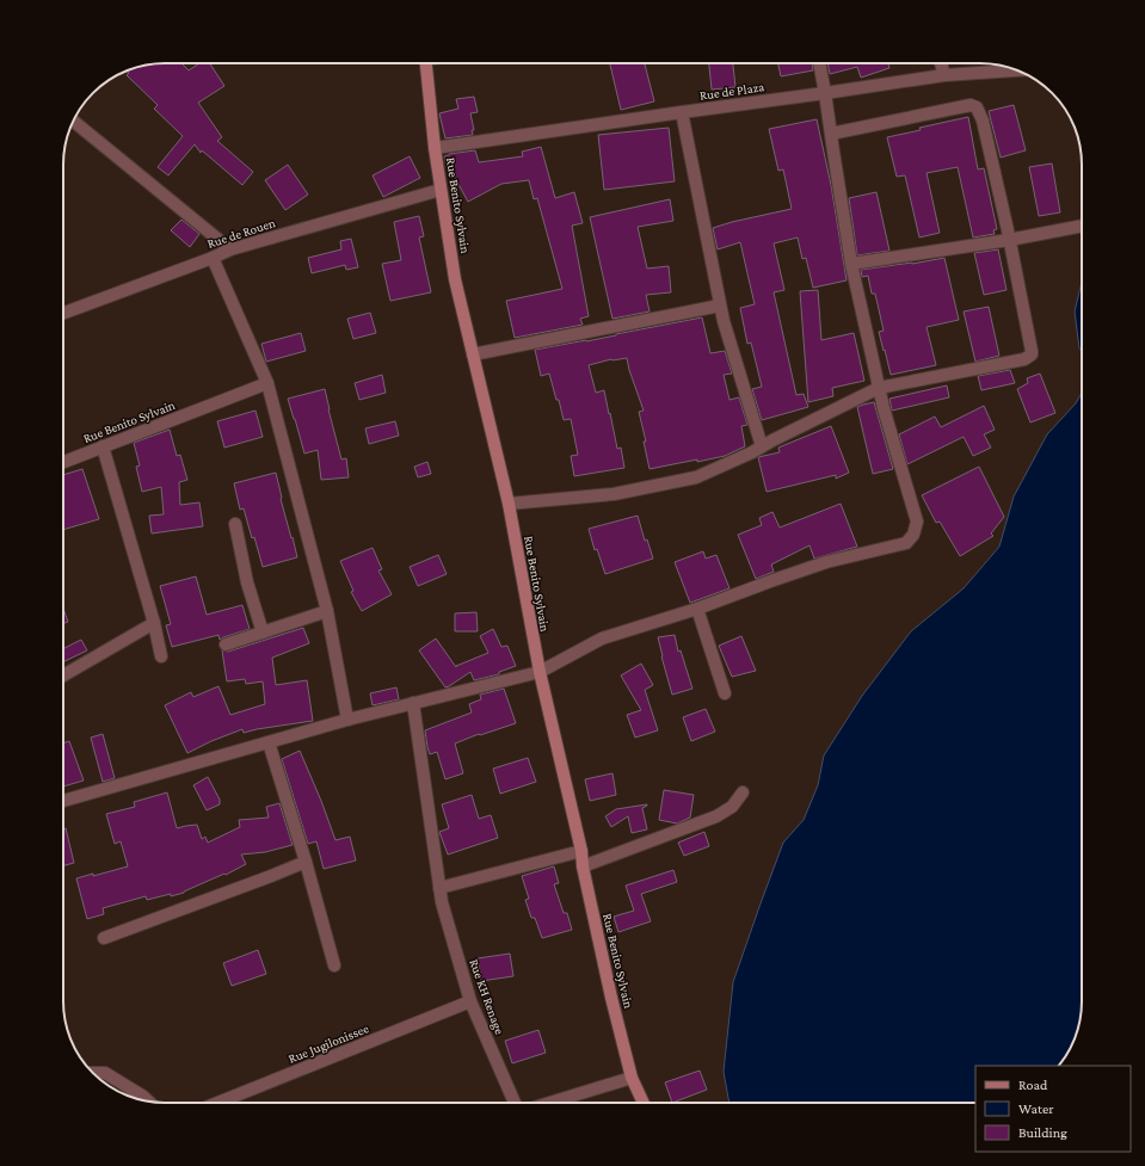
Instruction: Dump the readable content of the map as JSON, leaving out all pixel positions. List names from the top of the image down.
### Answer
{
  "streets": {
    "main road": ["Rue Benito Sylvain"],
    "street": [
      "Rue de Plaza",
      "Rue de Rouen",
      "Rue KH Renage",
      "Rue Jugilonissee"
    ]
  },
  "crossings": [
    ["Rue de Plaza", "Rue Benito Sylvain"],
    ["Rue Benito Sylvain", "Rue de Rouen"],
    ["Rue KH Renage", "Rue Jugilonissee"]
  ],
  "legend": ["Road", "Water", "Building"]
}
